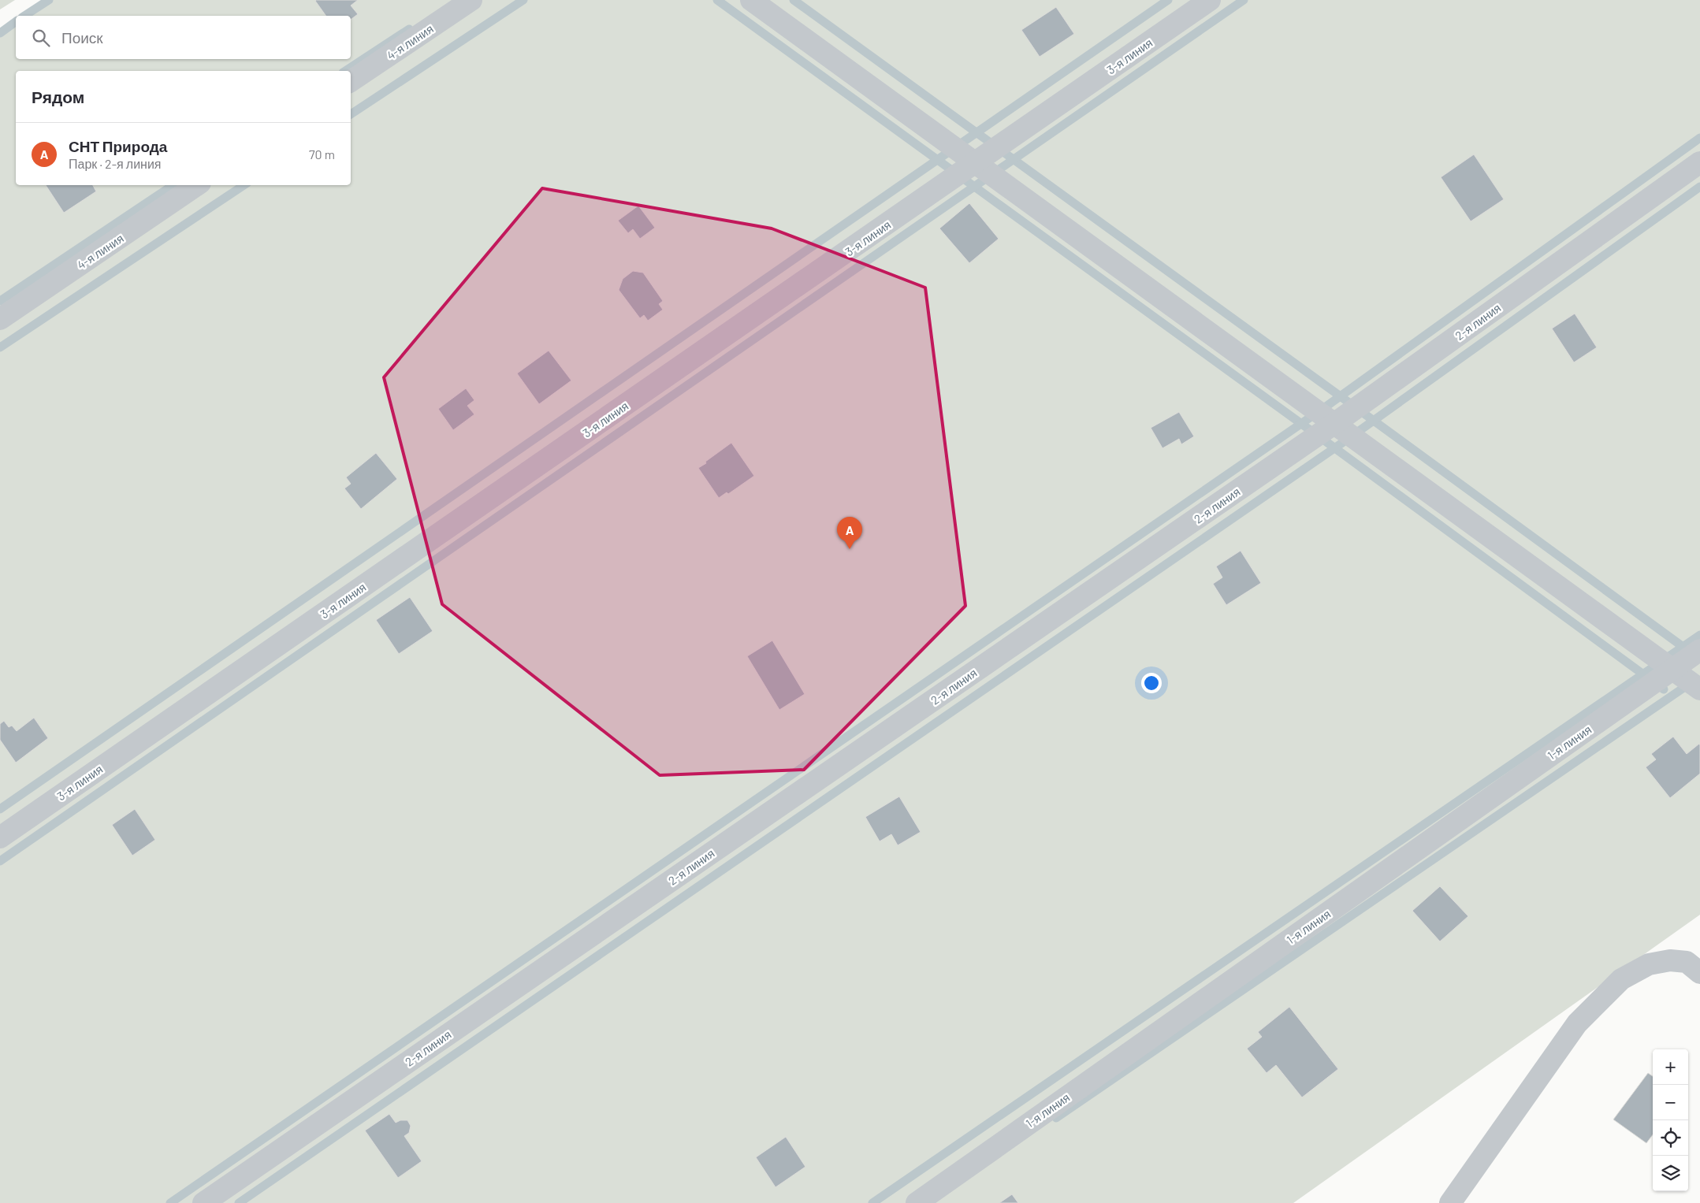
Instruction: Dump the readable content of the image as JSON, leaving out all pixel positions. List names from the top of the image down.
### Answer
{
  "streets": {
    "street": [
      "4-я линия",
      "3-я линия",
      "2-я линия",
      "1-я линия"
    ]
  },
  "page": {
    "search": "Поиск",
    "heading": "Рядом",
    "list": [
      {
        "mark": "A",
        "name": "СНТ Природа",
        "note": "Парк · 2-я линия",
        "value": "70 m"
      }
    ],
    "pins": "A",
    "map_buttons": ["+", "−"]
  }
}
